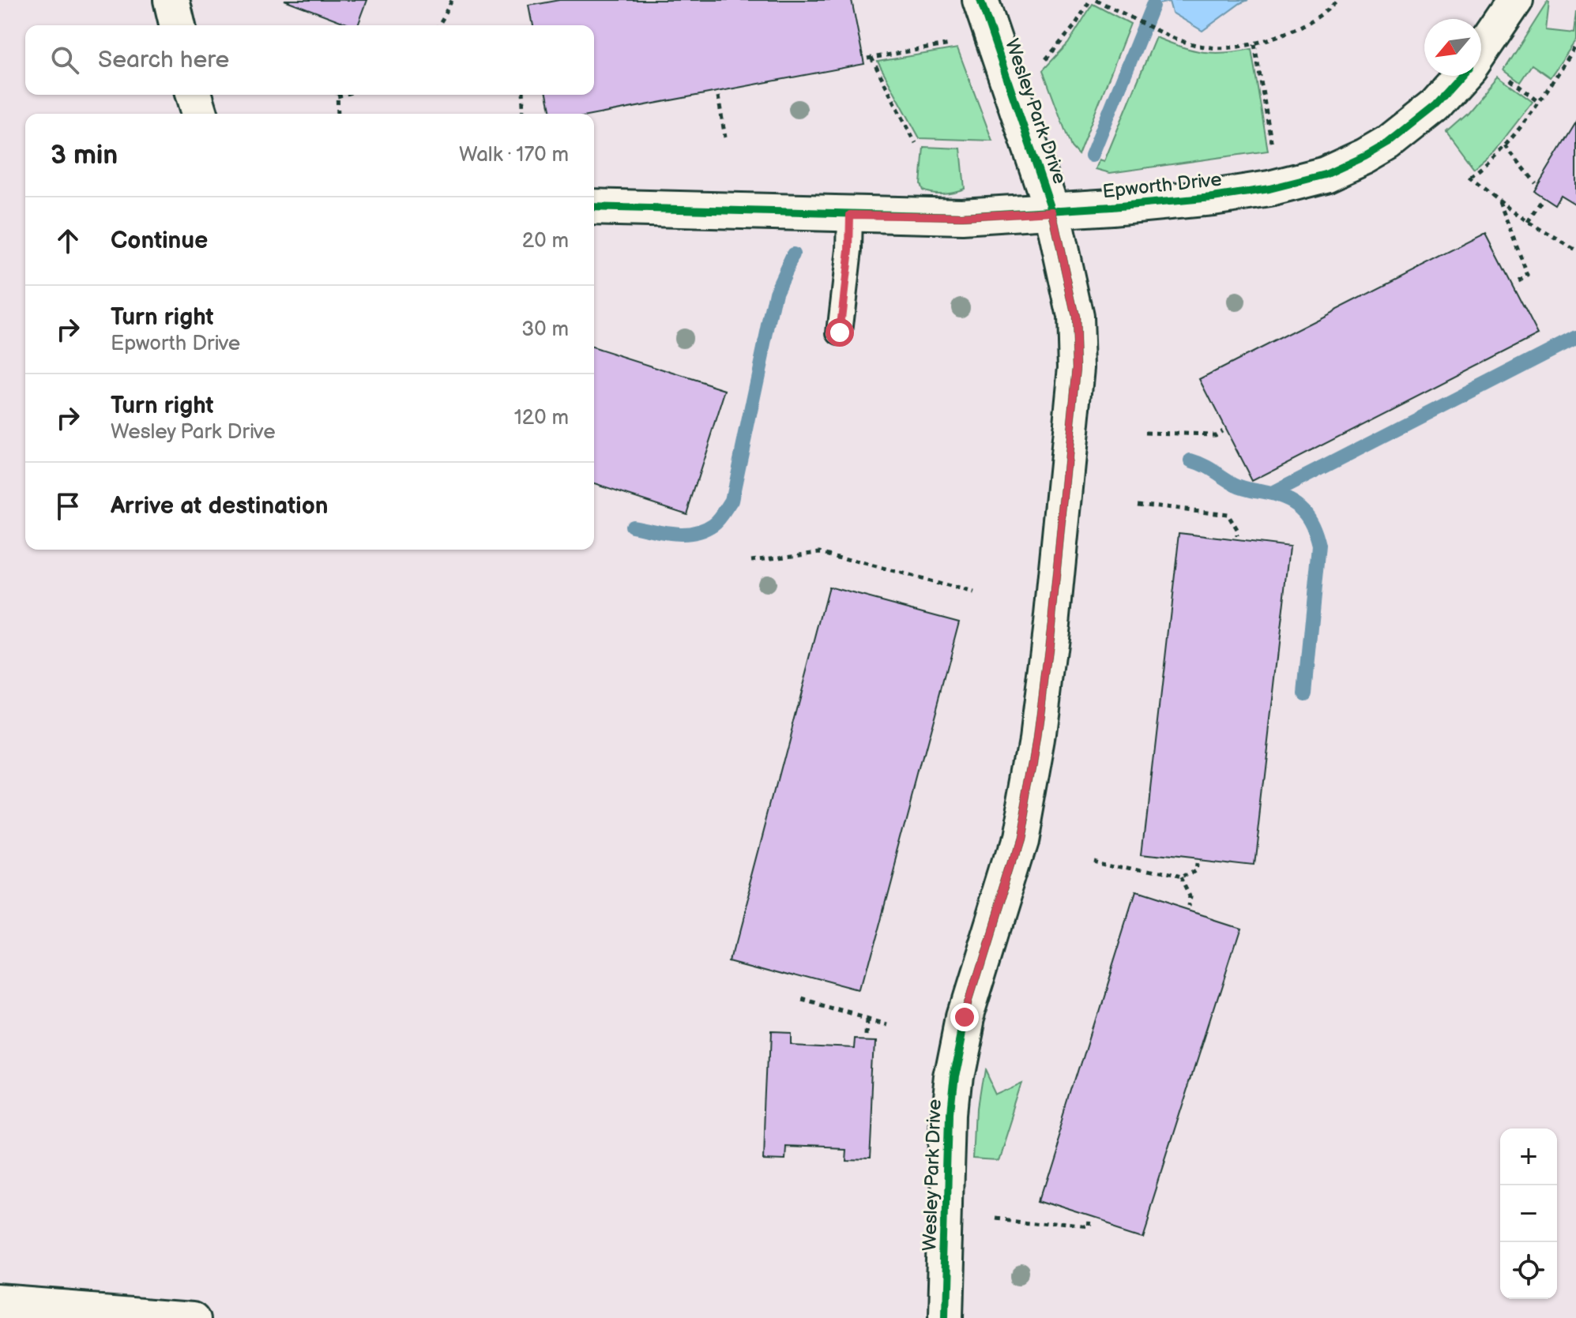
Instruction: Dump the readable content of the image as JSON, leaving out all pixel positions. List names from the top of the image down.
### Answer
{
  "streets": {
    "street": ["Wesley Park Drive", "Epworth Drive"]
  },
  "crossings": [
    ["Wesley Park Drive", "Epworth Drive"]
  ],
  "north": "bottom left",
  "page": {
    "search": "Search here",
    "heading": ["3 min", "Walk · 170 m"],
    "list": [
      ["Continue", "20 m"],
      ["Turn right", "Epworth Drive", "30 m"],
      ["Turn right", "Wesley Park Drive", "120 m"],
      "Arrive at destination"
    ],
    "map_buttons": ["+", "−"]
  }
}
